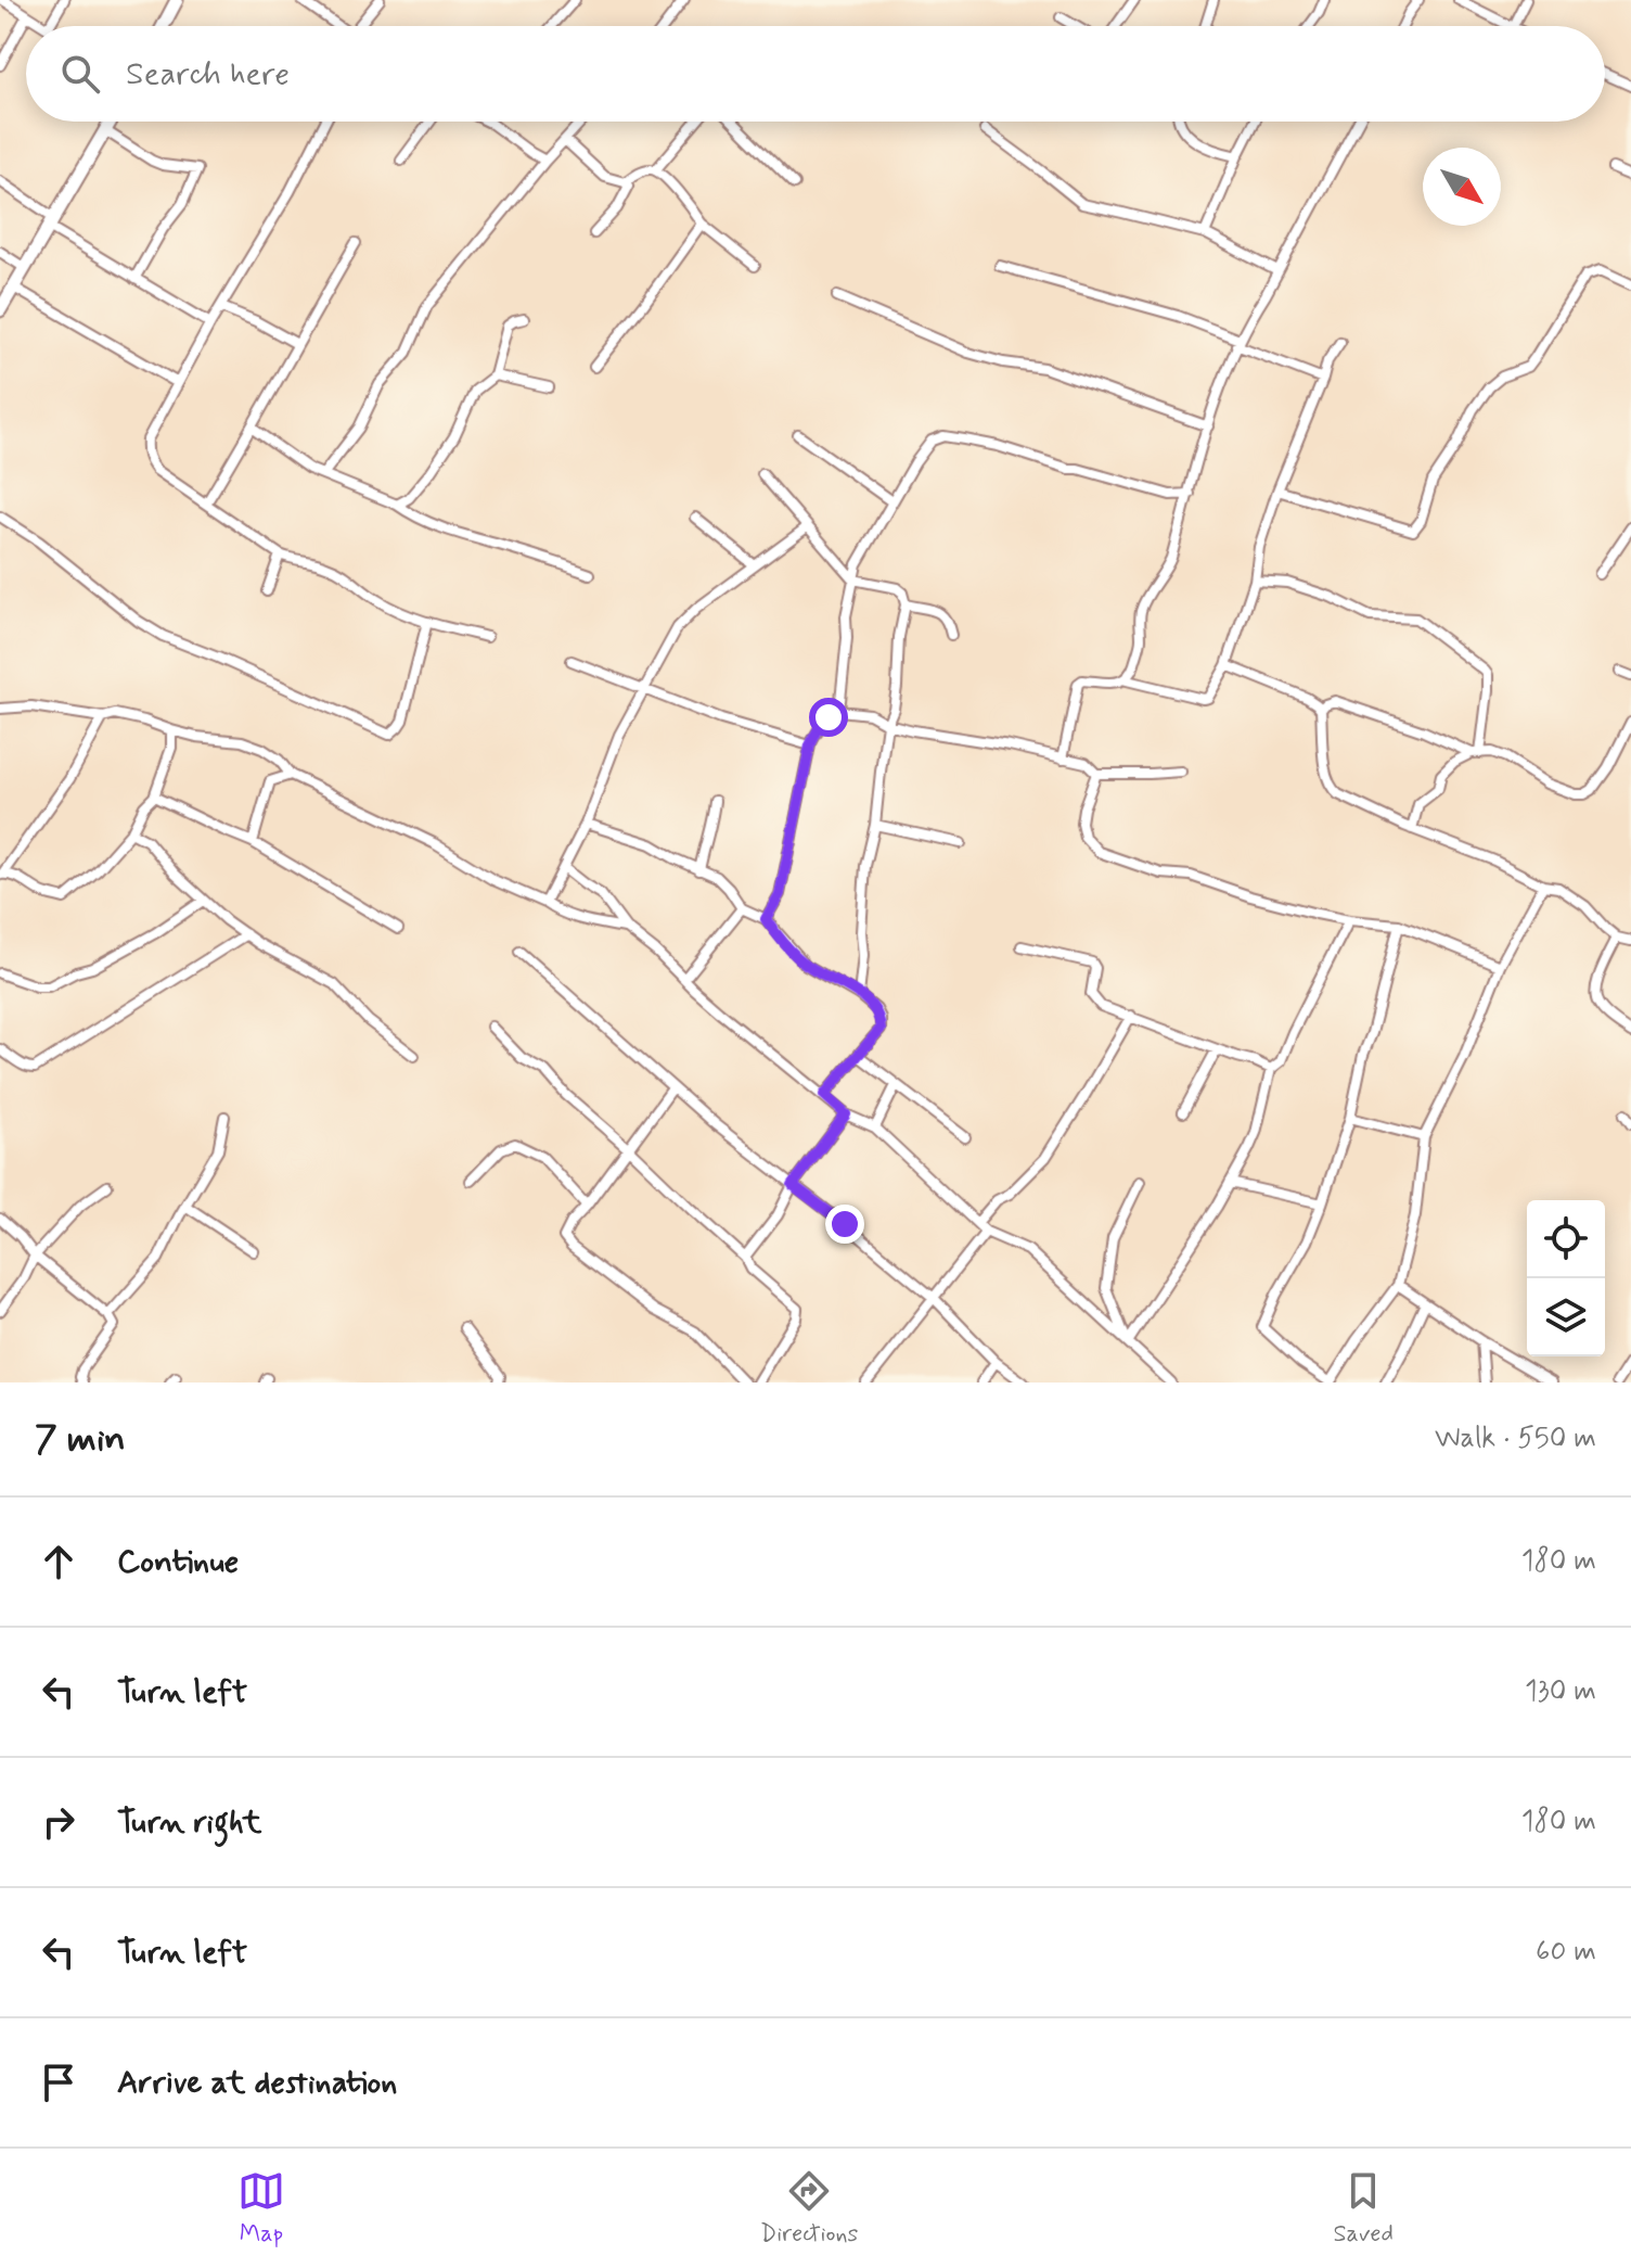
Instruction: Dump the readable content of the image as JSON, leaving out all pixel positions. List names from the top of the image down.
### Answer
{
  "north": "bottom right",
  "page": {
    "search": "Search here",
    "heading": ["7 min", "Walk · 550 m"],
    "list": [
      ["Continue", "180 m"],
      ["Turn left", "130 m"],
      ["Turn right", "180 m"],
      ["Turn left", "60 m"],
      "Arrive at destination"
    ],
    "nav": ["Map", "Directions", "Saved"]
  }
}
